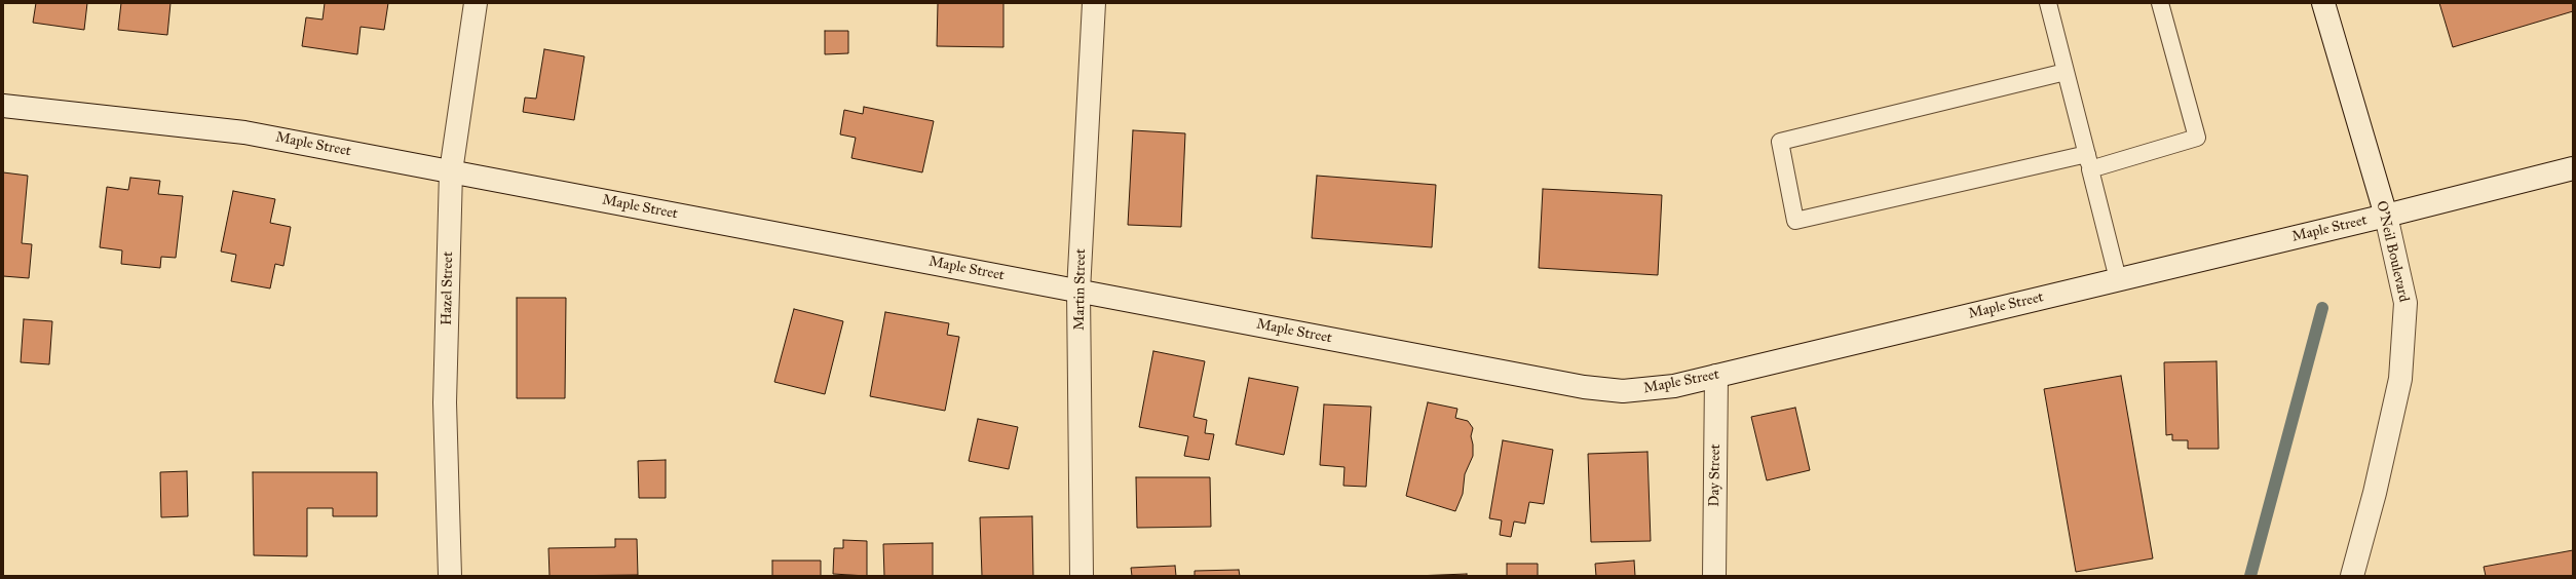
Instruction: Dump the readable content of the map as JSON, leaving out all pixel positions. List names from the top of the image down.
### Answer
{
  "streets": {
    "main road": [
      "Maple Street",
      "O'Neil Boulevard",
      "Hazel Street",
      "Martin Street",
      "Day Street"
    ]
  },
  "crossings": [
    ["Maple Street", "O'Neil Boulevard"],
    ["Maple Street", "Hazel Street"],
    ["Maple Street", "Martin Street"],
    ["Maple Street", "Day Street"]
  ]
}
